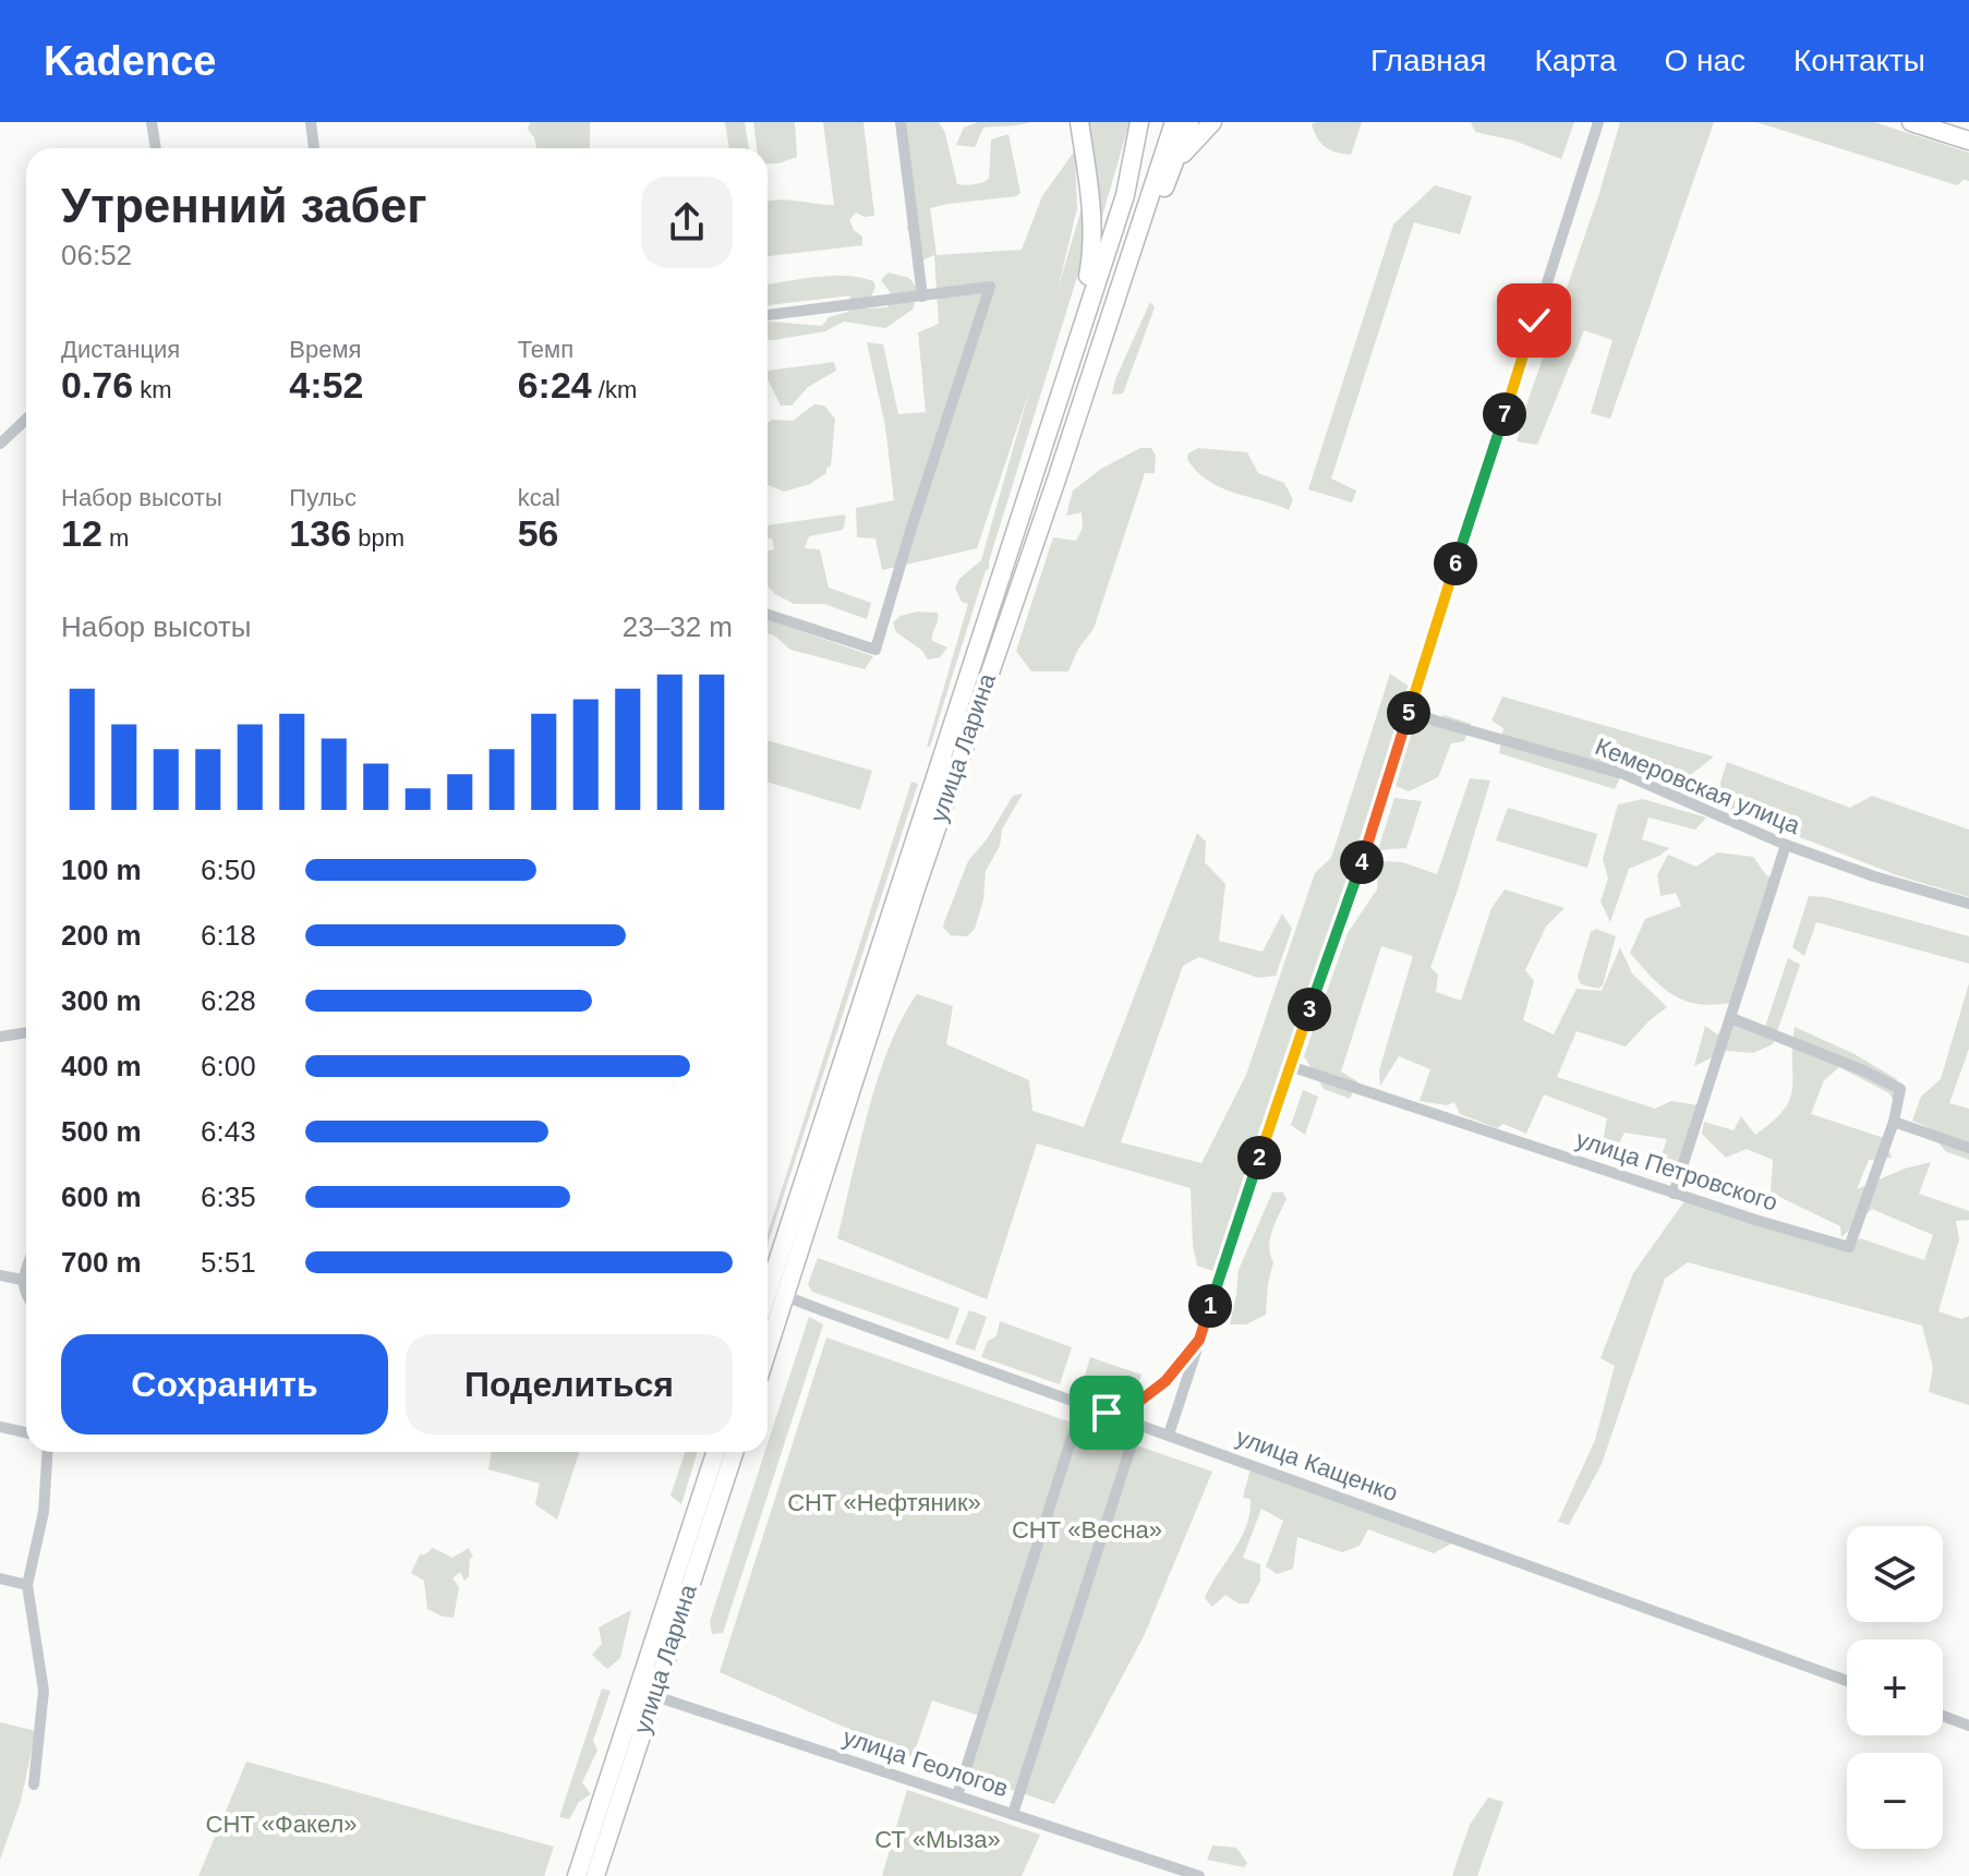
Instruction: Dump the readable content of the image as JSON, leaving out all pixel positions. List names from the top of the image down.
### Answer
{
  "streets": {
    "main road": ["улица Ларина"],
    "street": [
      "Кемеровская улица",
      "улица Петровского",
      "улица Кащенко",
      "улица Геологов"
    ]
  },
  "crossings": [
    ["улица Ларина", "улица Кащенко"],
    ["улица Ларина", "улица Геологов"]
  ],
  "parks": [
    "СНТ «Нефтяник»",
    "СНТ «Весна»",
    "СНТ «Факел»",
    "СТ «Мыза»"
  ],
  "page": {
    "header": "Kadence",
    "nav": [
      "Главная",
      "Карта",
      "О нас",
      "Контакты"
    ],
    "heading": ["Утренний забег", "06:52"],
    "stats": [
      ["Дистанция", "0.76 km"],
      ["Время", "4:52"],
      ["Темп", "6:24 /km"],
      ["Набор высоты", "12 m"],
      ["Пульс", "136 bpm"],
      ["kcal", "56"]
    ],
    "pins": [
      "7",
      "6",
      "5",
      "4",
      "3",
      "2",
      "1"
    ],
    "chart": ["Набор высоты", "23–32 m"],
    "list": [
      {
        "name": "100 m",
        "note": "6:50"
      },
      {
        "name": "200 m",
        "note": "6:18"
      },
      {
        "name": "300 m",
        "note": "6:28"
      },
      {
        "name": "400 m",
        "note": "6:00"
      },
      {
        "name": "500 m",
        "note": "6:43"
      },
      {
        "name": "600 m",
        "note": "6:35"
      },
      {
        "name": "700 m",
        "note": "5:51"
      }
    ],
    "buttons": ["Сохранить", "Поделиться"],
    "map_buttons": ["+", "−"]
  }
}
